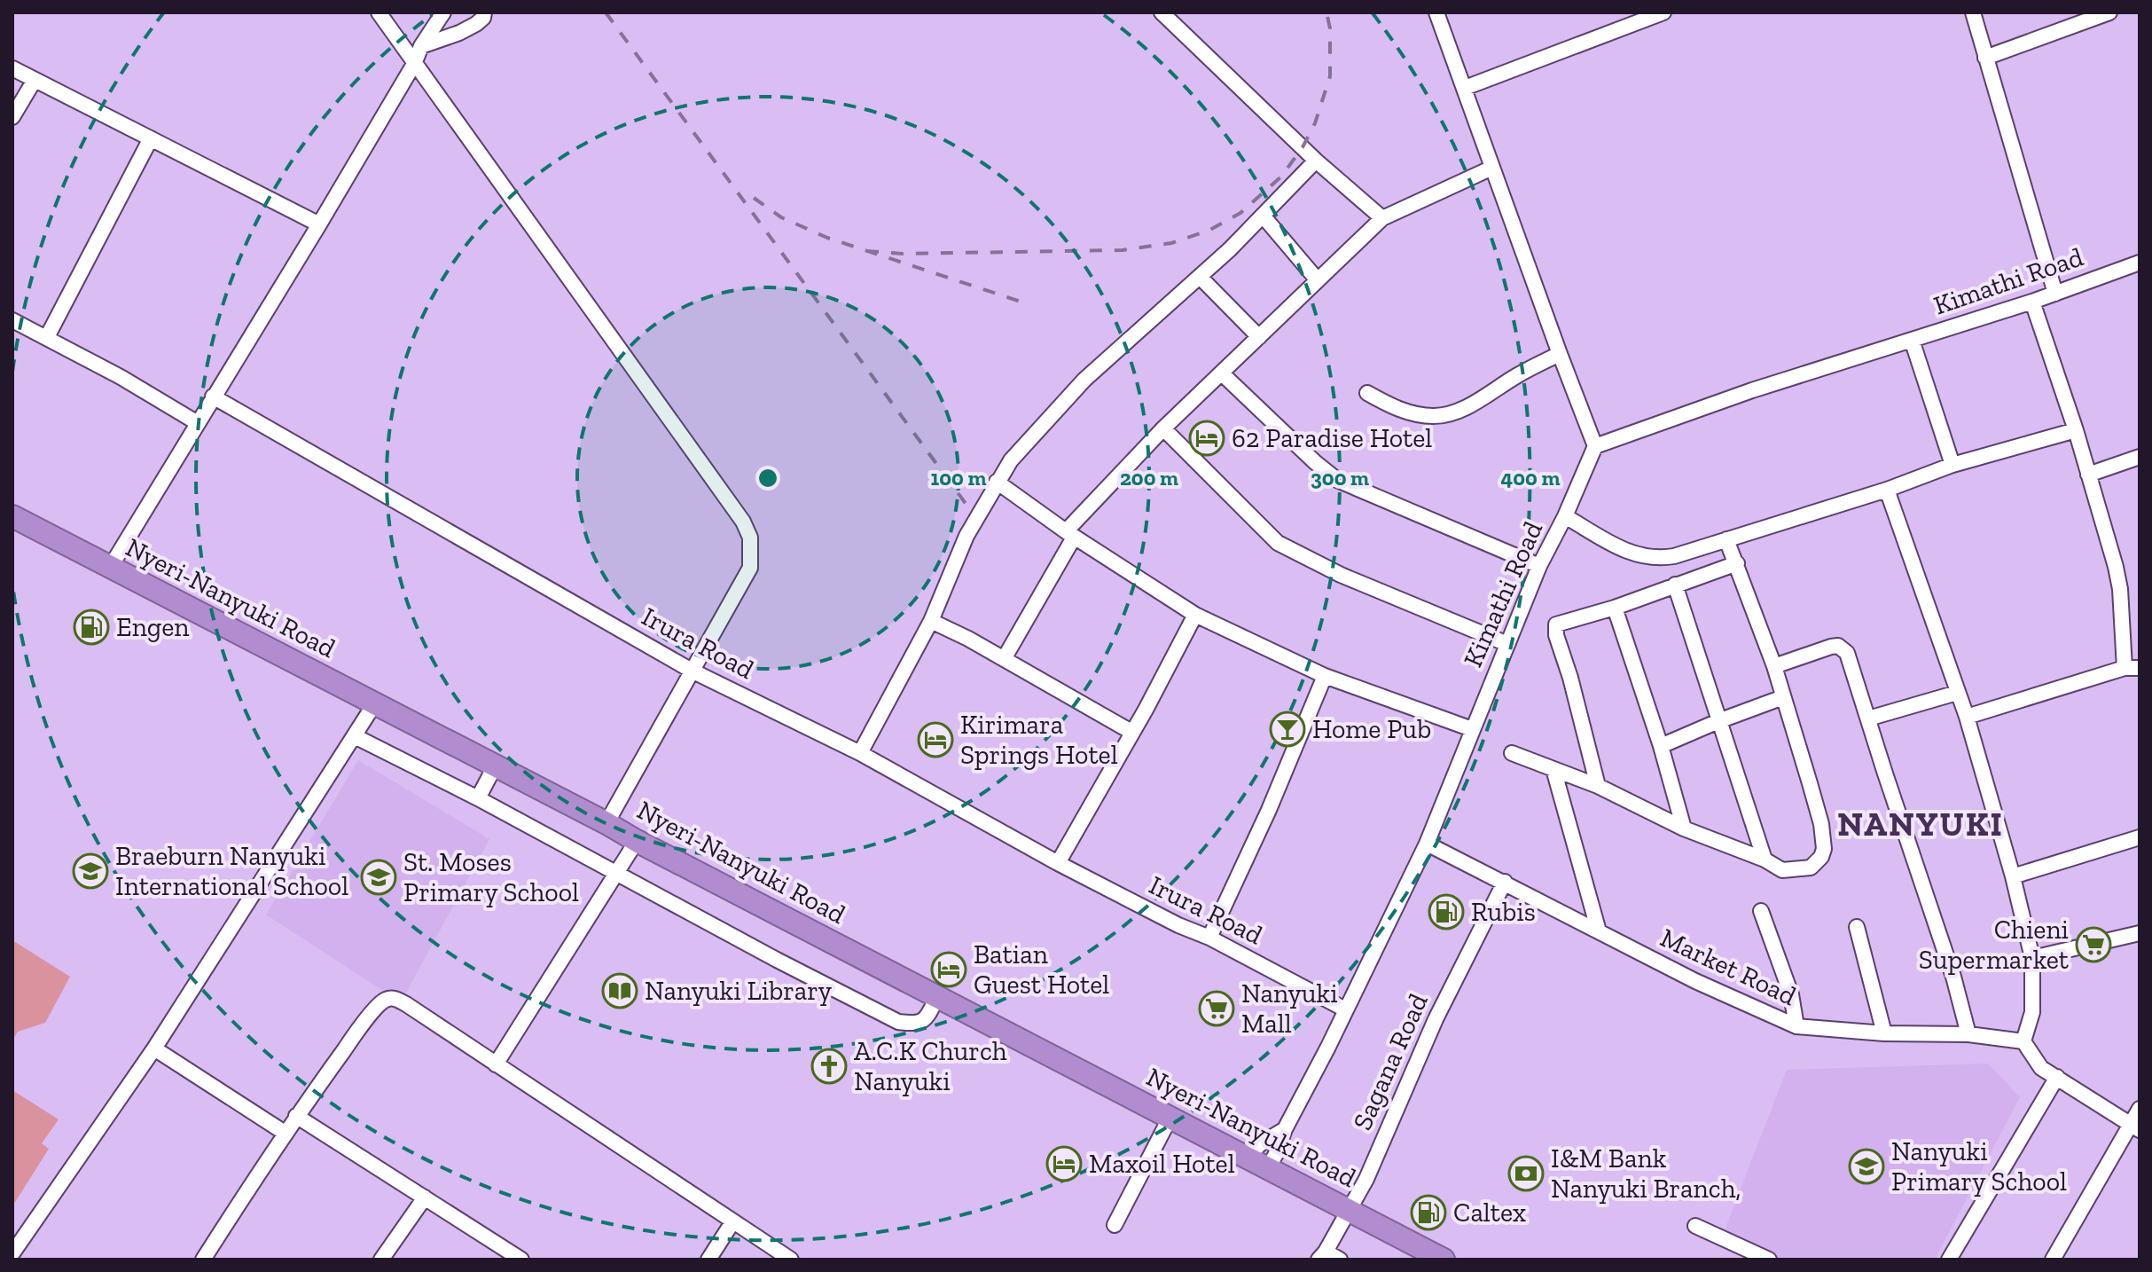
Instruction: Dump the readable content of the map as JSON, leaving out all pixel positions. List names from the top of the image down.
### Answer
{
  "streets": {
    "highway": ["Nyeri-Nanyuki Road"],
    "street": [
      "Kimathi Road",
      "Irura Road",
      "Market Road",
      "Sagana Road"
    ]
  },
  "crossings": [
    ["Kimathi Road", "Nyeri-Nanyuki Road"],
    ["Kimathi Road", "Irura Road"],
    ["Kimathi Road", "Market Road"],
    ["Nyeri-Nanyuki Road", "Sagana Road"],
    ["Market Road", "Sagana Road"]
  ],
  "districts": ["NANYUKI"],
  "places": {
    "hotel": [
      "62 Paradise Hotel",
      "Kirimara Springs Hotel",
      "Batian Guest Hotel",
      "Maxoil Hotel"
    ],
    "fuel station": ["Engen", "Rubis", "Caltex"],
    "bar": ["Home Pub"],
    "school or university": ["Braeburn Nanyuki International School", "St. Moses Primary School", "Nanyuki Primary School"],
    "supermarket": ["Chieni Supermarket", "Nanyuki Mall"],
    "library": ["Nanyuki Library"],
    "church": ["A.C.K Church Nanyuki"],
    "bank": ["I&M Bank Nanyuki Branch,"]
  },
  "rings": [
    "100 m",
    "200 m",
    "300 m",
    "400 m"
  ]
}
